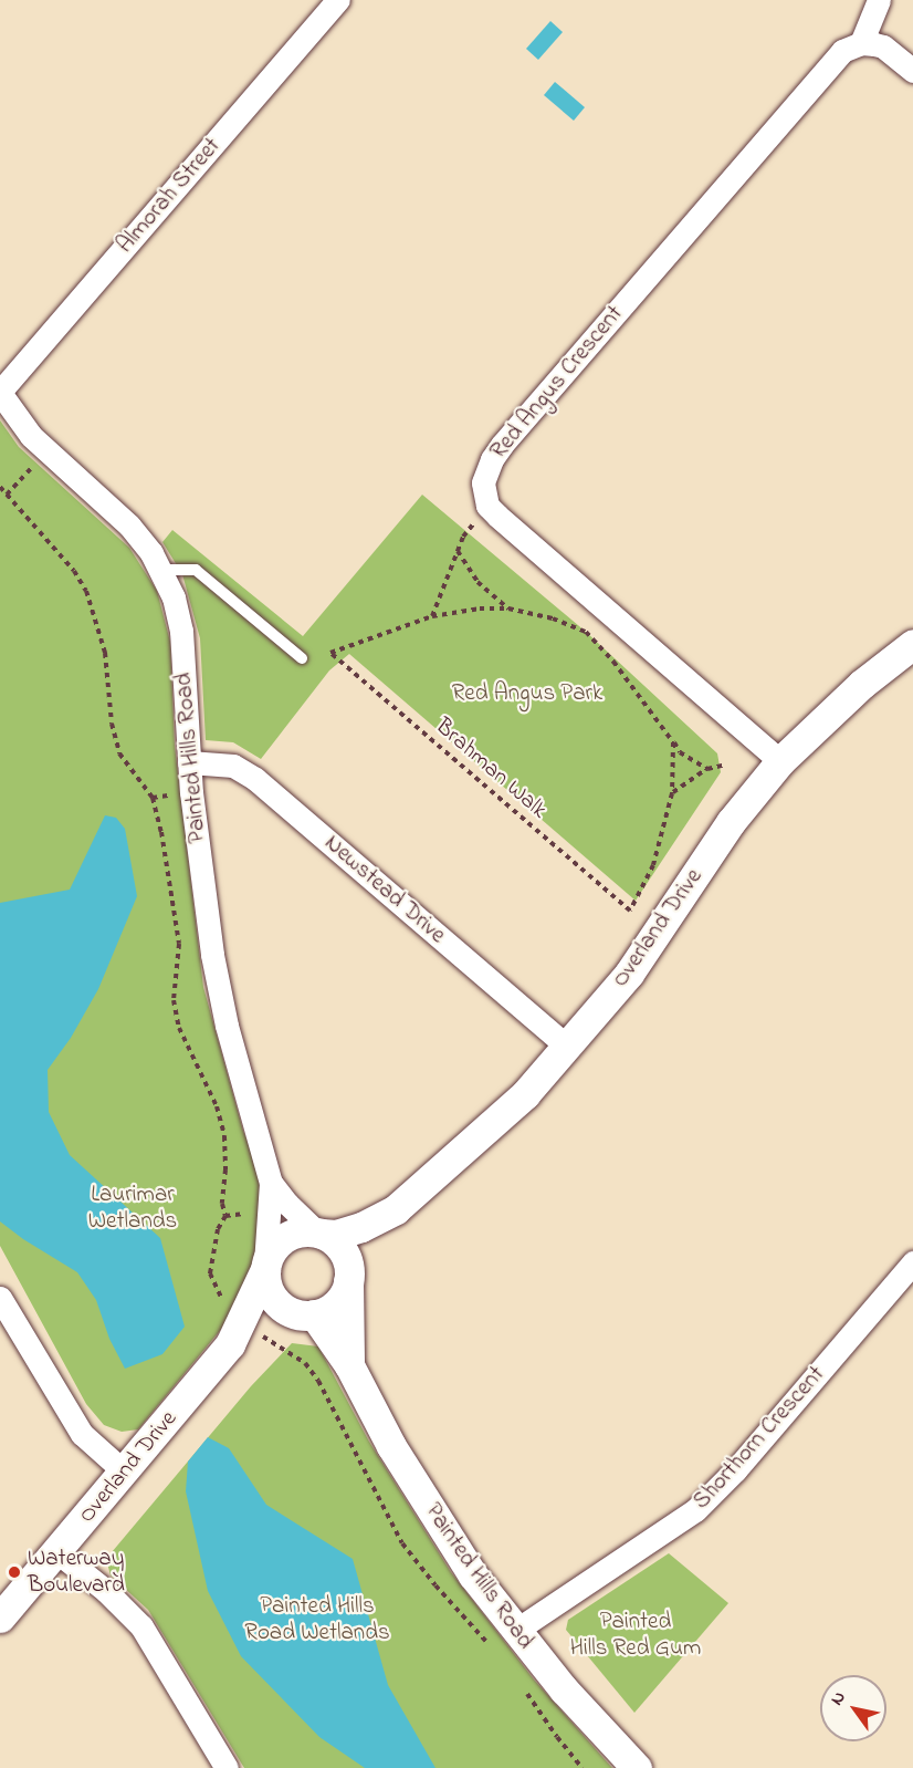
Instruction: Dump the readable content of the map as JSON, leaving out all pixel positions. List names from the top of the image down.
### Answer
{
  "streets": {
    "street": [
      "Almorah Street",
      "Red Angus Crescent",
      "Painted Hills Road",
      "Newstead Drive",
      "Overland Drive",
      "Shorthorn Crescent"
    ],
    "path": ["Brahman Walk"]
  },
  "crossings": [
    ["Almorah Street", "Painted Hills Road"],
    ["Painted Hills Road", "Newstead Drive"],
    ["Painted Hills Road", "Overland Drive"],
    ["Painted Hills Road", "Shorthorn Crescent"],
    ["Newstead Drive", "Overland Drive"]
  ],
  "parks": [
    "Red Angus Park",
    "Laurimar Wetlands",
    "Painted Hills Road Wetlands",
    "Painted Hills Red Gum"
  ],
  "places": ["Waterway Boulevard"],
  "north": "top left"
}
